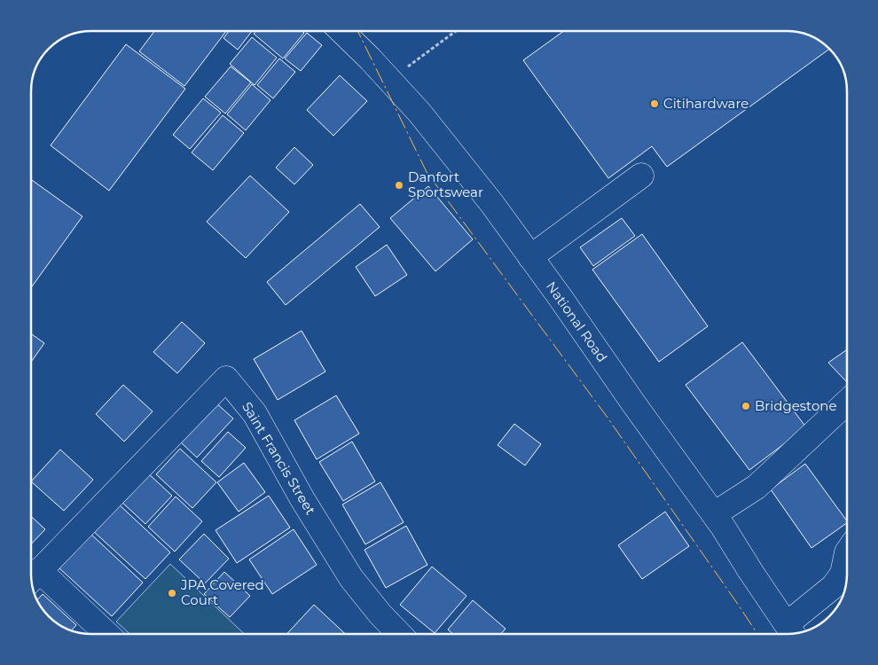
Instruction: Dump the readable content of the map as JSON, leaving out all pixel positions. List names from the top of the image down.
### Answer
{
  "streets": {
    "main road": ["National Road", "Saint Francis Street"]
  },
  "places": [
    "Citihardware",
    "Danfort Sportswear",
    "Bridgestone",
    "JPA Covered Court"
  ]
}
